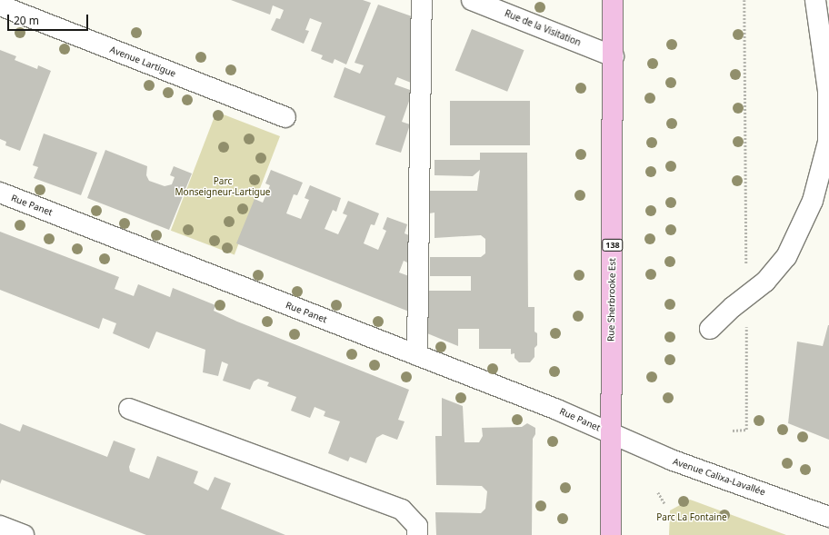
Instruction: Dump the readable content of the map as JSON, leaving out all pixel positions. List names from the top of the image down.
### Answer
{
  "streets": {
    "main road": ["138", "Rue Sherbrooke Est"],
    "street": [
      "Rue de la Visitation",
      "Avenue Lartigue",
      "Rue Panet",
      "Avenue Calixa-Lavallée"
    ]
  },
  "crossings": [
    ["Rue de la Visitation", "Rue Sherbrooke Est"],
    ["Rue Panet", "Rue Sherbrooke Est"],
    ["Rue Panet", "Avenue Calixa-Lavallée"],
    ["Rue Sherbrooke Est", "Avenue Calixa-Lavallée"]
  ],
  "parks": ["Parc Monseigneur-Lartigue", "Parc La Fontaine"],
  "scale_bar": "20 m"
}
